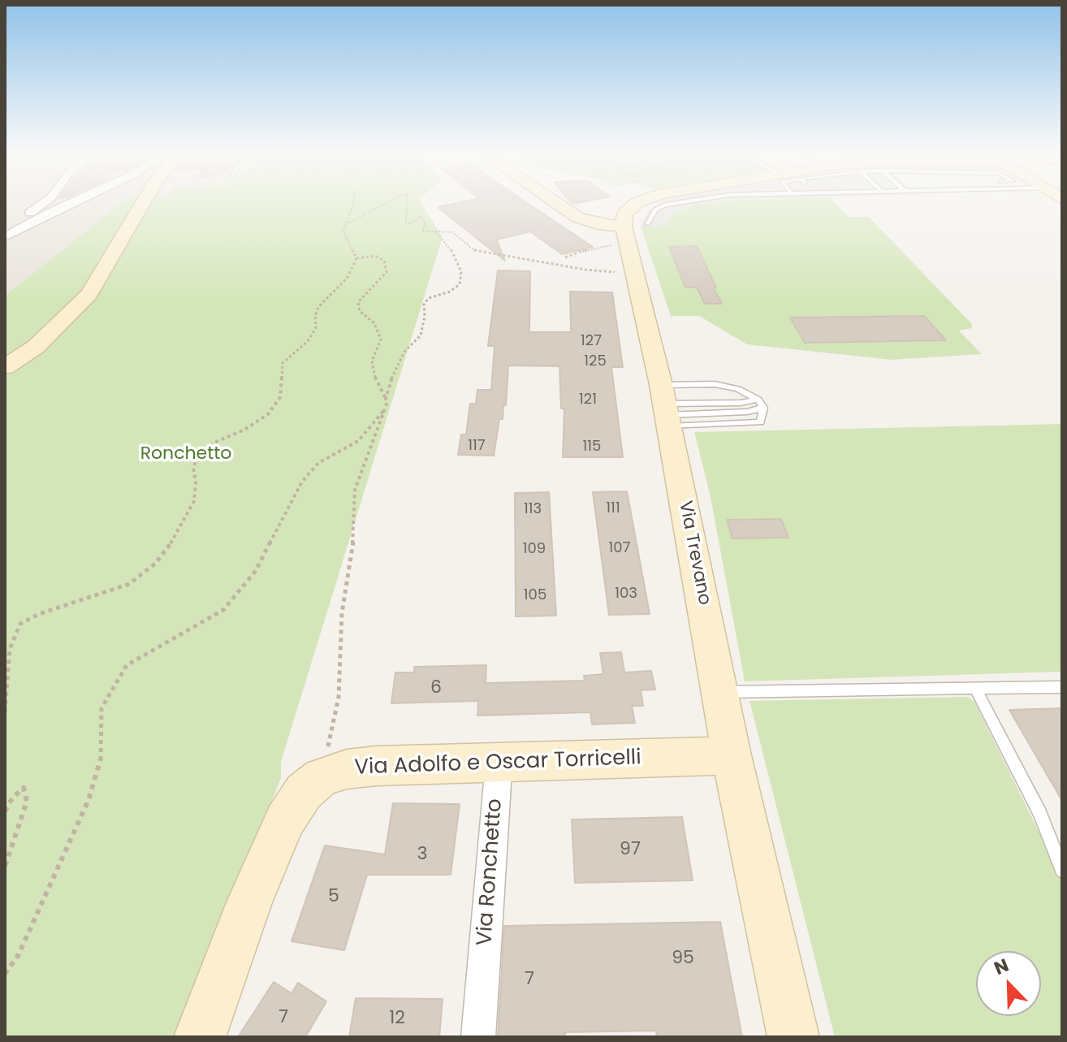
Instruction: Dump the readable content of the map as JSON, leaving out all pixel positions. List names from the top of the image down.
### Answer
{
  "streets": {
    "main road": ["Via Trevano", "Via Adolfo e Oscar Torricelli"],
    "street": ["Via Ronchetto"]
  },
  "crossings": [
    ["Via Trevano", "Via Adolfo e Oscar Torricelli"],
    ["Via Adolfo e Oscar Torricelli", "Via Ronchetto"]
  ],
  "parks": ["Ronchetto"],
  "house_numbers": [
    "127",
    "125",
    "121",
    "117",
    "115",
    "111",
    "113",
    "107",
    "109",
    "103",
    "105",
    "6",
    "97",
    "3",
    "5",
    "95",
    "7",
    "7",
    "12"
  ],
  "north": "top left"
}
